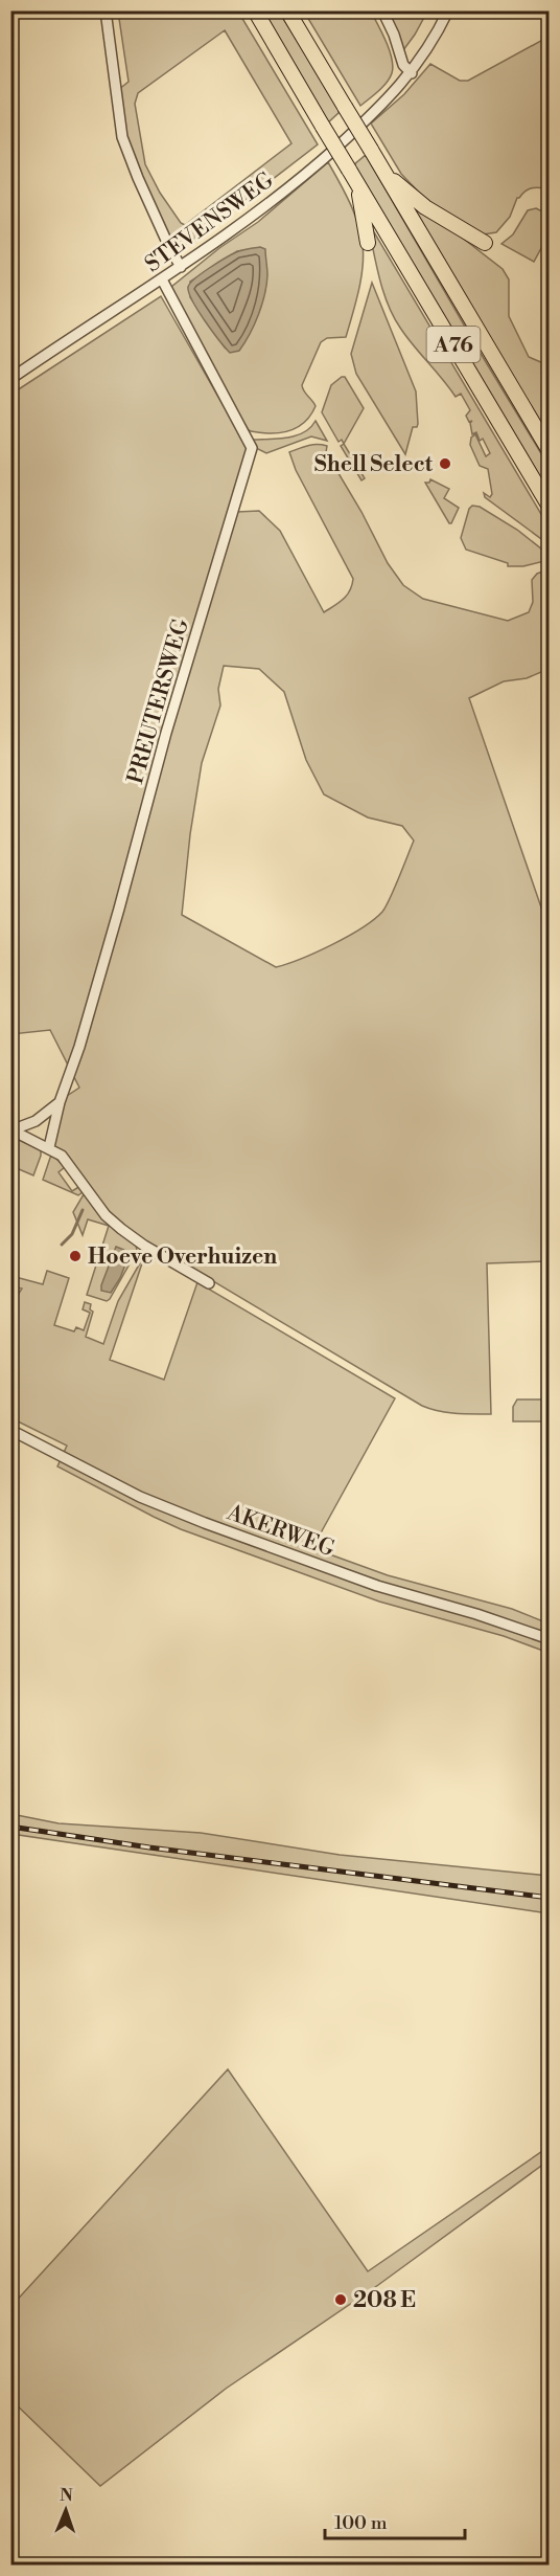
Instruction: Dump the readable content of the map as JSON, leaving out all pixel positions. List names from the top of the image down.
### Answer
{
  "streets": {
    "highway": ["A76"],
    "street": ["STEVENSWEG", "PREUTERSWEG", "AKERWEG"]
  },
  "crossings": [
    ["STEVENSWEG", "PREUTERSWEG"]
  ],
  "places": ["Shell Select", "Hoeve Overhuizen", "208 E"],
  "scale_bar": "100 m",
  "north": "top"
}
